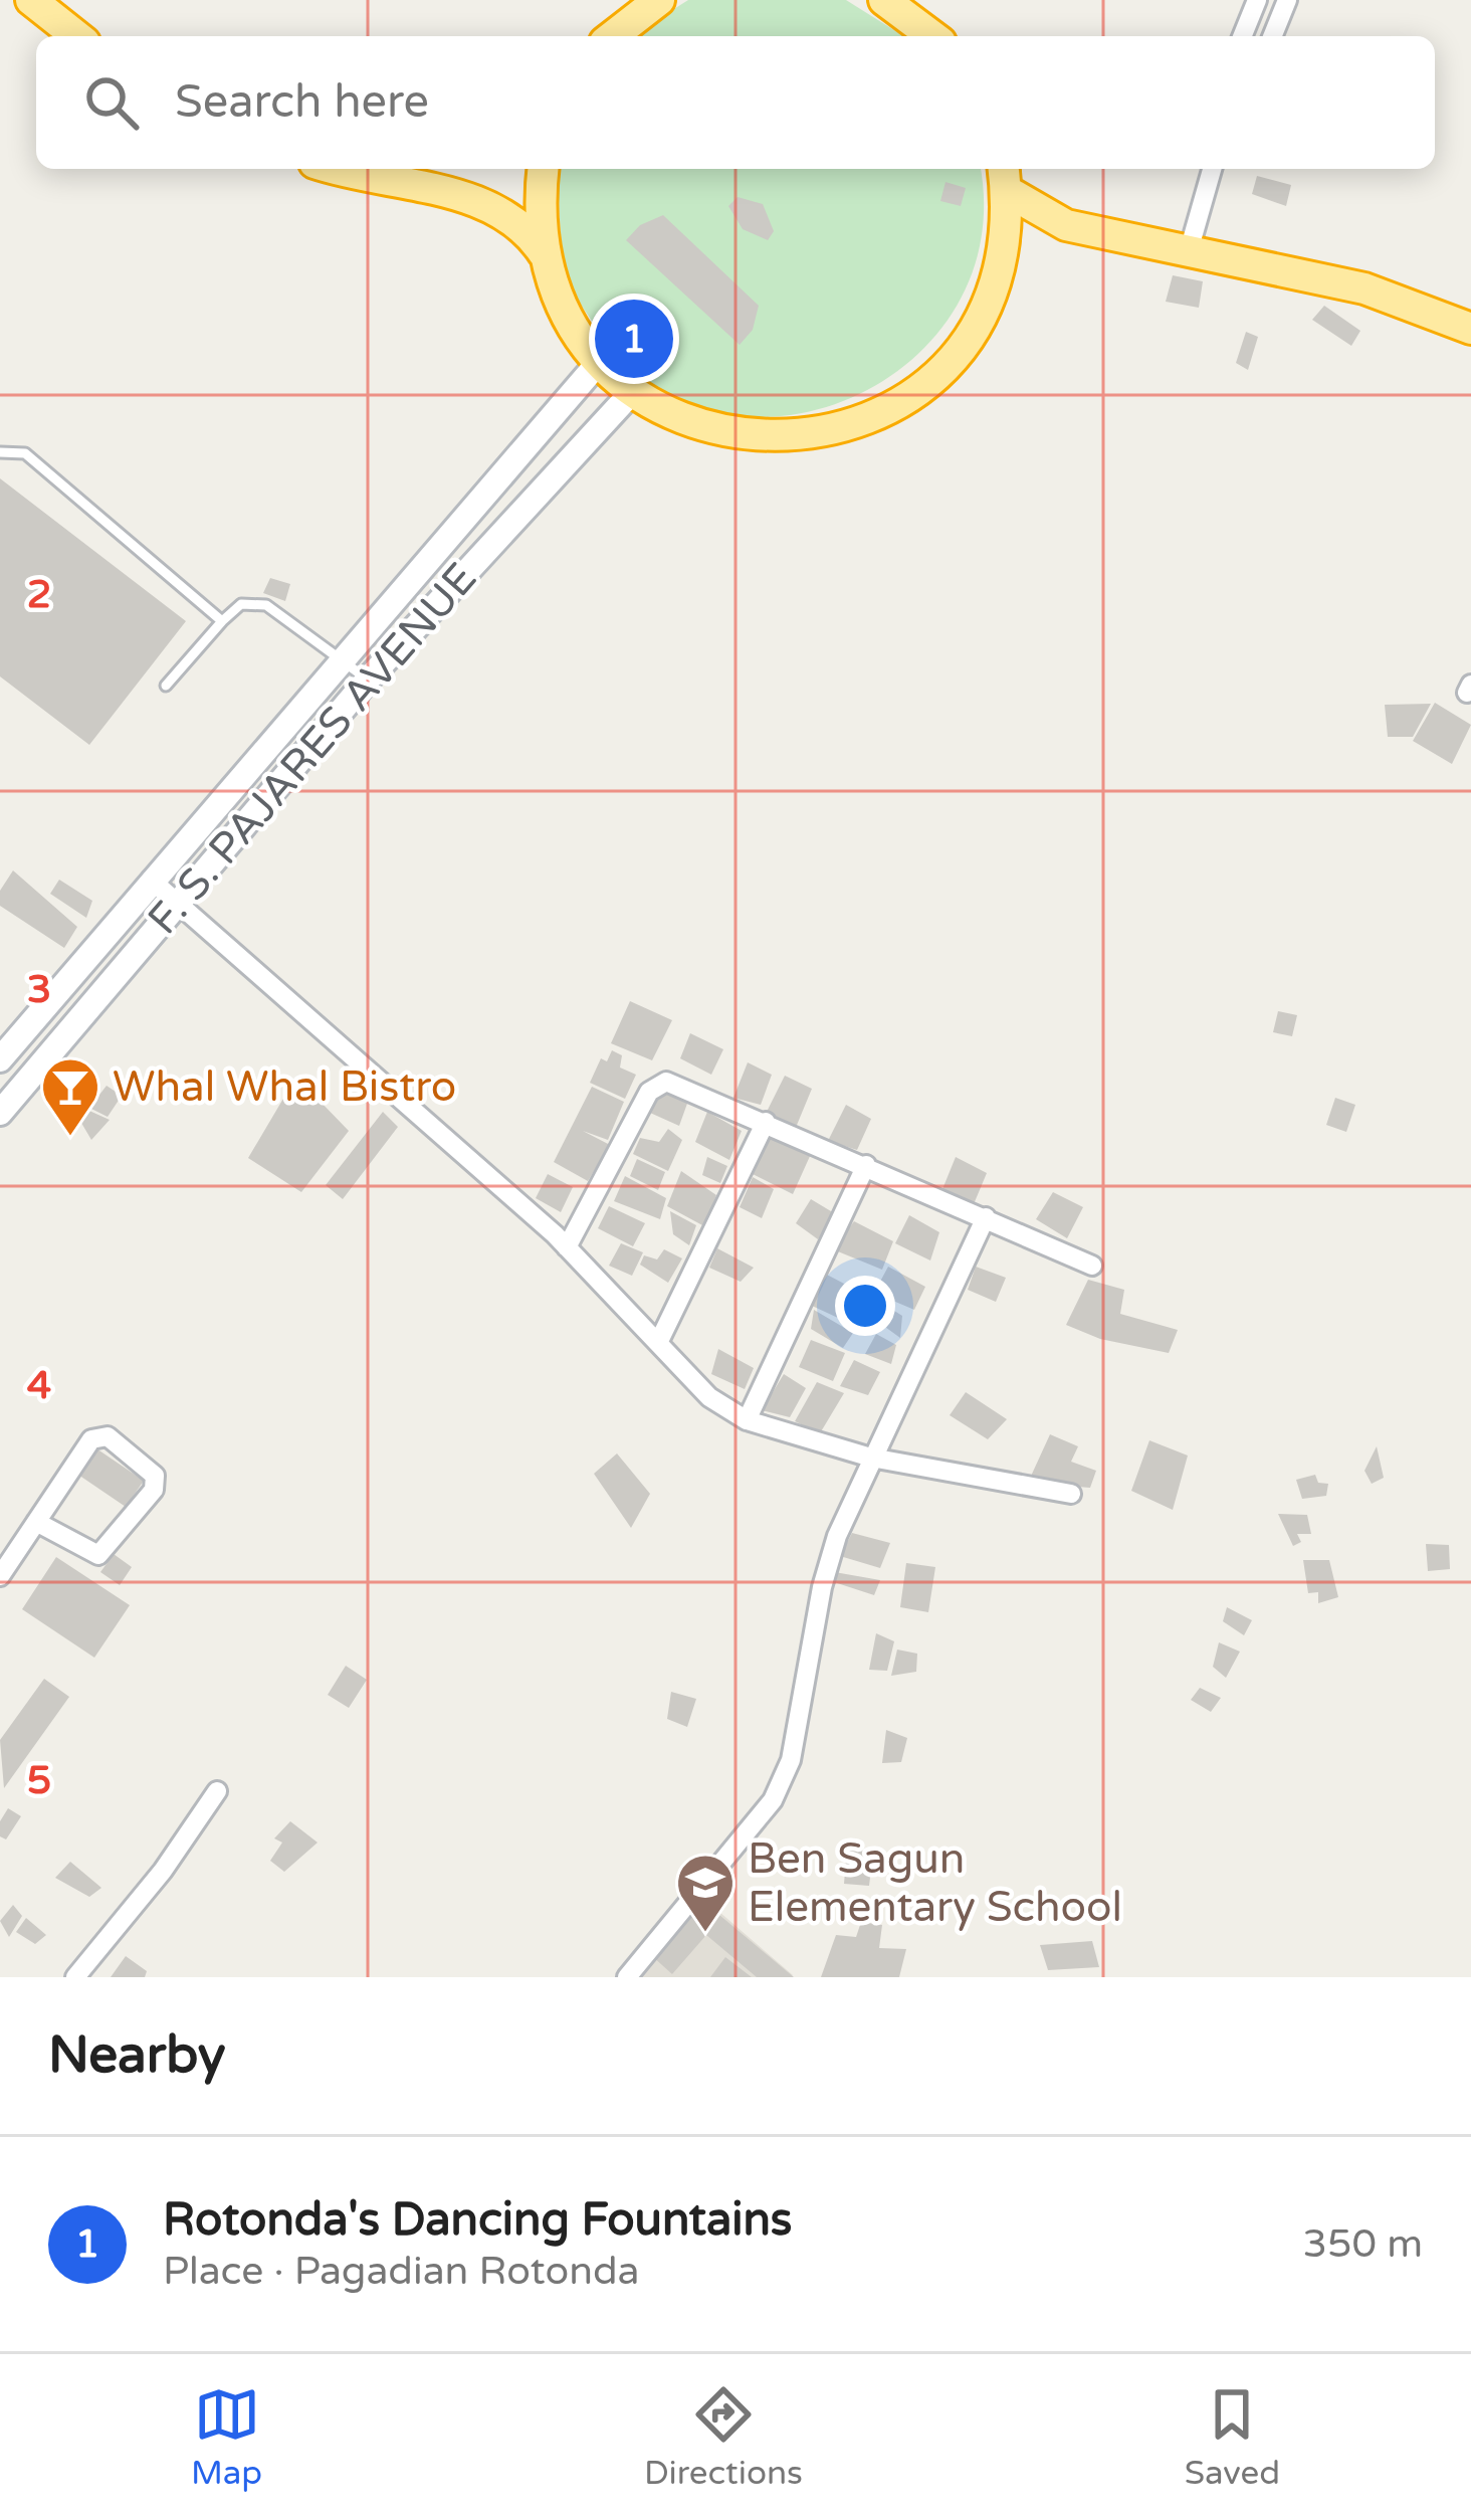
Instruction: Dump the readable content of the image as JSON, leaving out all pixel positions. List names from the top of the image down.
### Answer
{
  "streets": {
    "main road": ["F. S. PAJARES AVENUE"]
  },
  "places": {
    "bar": ["Whal Whal Bistro"],
    "school or university": ["Ben Sagun Elementary School"]
  },
  "page": {
    "search": "Search here",
    "pins": "1",
    "heading": "Nearby",
    "list": [
      {
        "mark": "1",
        "name": "Rotonda's Dancing Fountains",
        "note": "Place · Pagadian Rotonda",
        "value": "350 m"
      }
    ],
    "nav": ["Map", "Directions", "Saved"]
  },
  "grid": {
    "rows": [
      "2",
      "3",
      "4",
      "5"
    ]
  }
}
